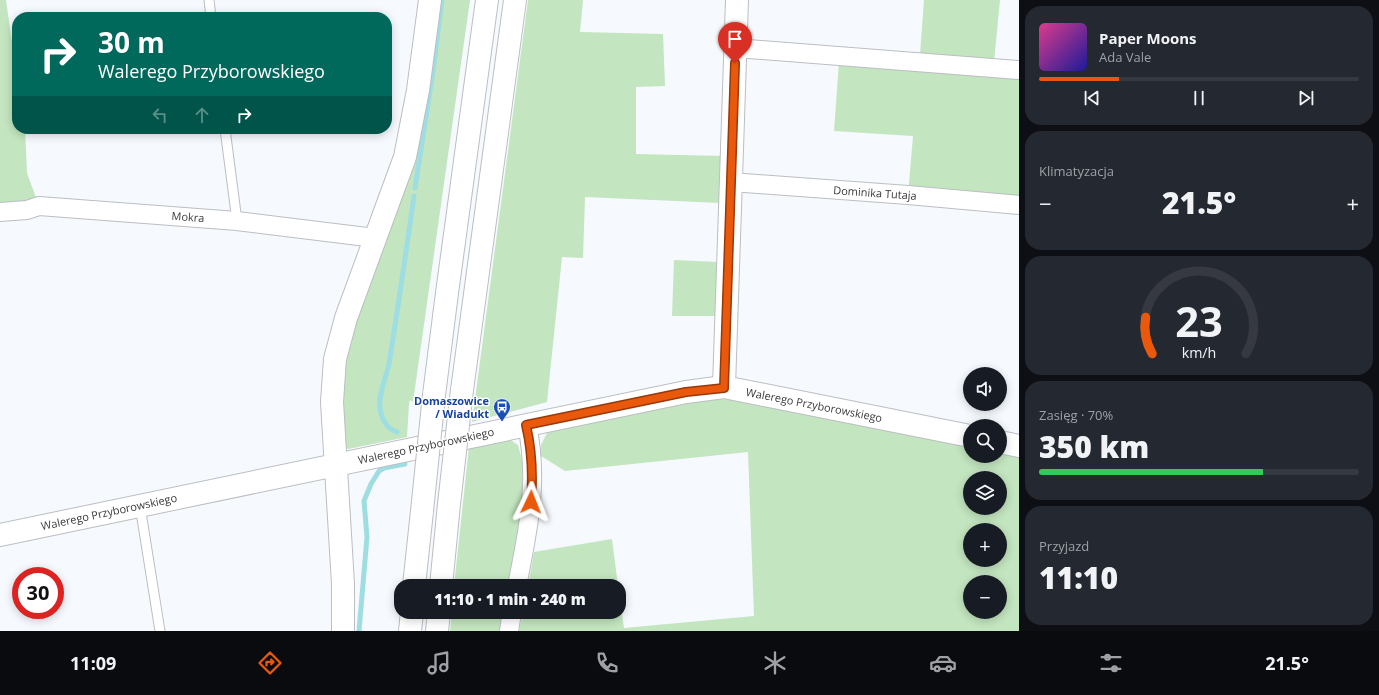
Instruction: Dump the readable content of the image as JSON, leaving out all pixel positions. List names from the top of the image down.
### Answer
{
  "streets": {
    "main road": ["Walerego Przyborowskiego"],
    "street": ["Dominika Tutaja", "Mokra"]
  },
  "places": {
    "bus stop": ["Domaszowice / Wiadukt"]
  },
  "page": {
    "turn": ["30 m", "Walerego Przyborowskiego"],
    "song": ["Paper Moons", "Ada Vale"],
    "tile": [
      "Klimatyzacja",
      ["Zasięg · 70%", "350 km"],
      ["Przyjazd", "11:10"]
    ],
    "heat": ["−", "21.5°", "+"],
    "map_buttons": ["+", "−"],
    "limit": "30",
    "trip": "11:10 · 1 min · 240 m",
    "tabs": ["11:09", "21.5°"],
    "gauge": ["23", "km/h"]
  }
}
